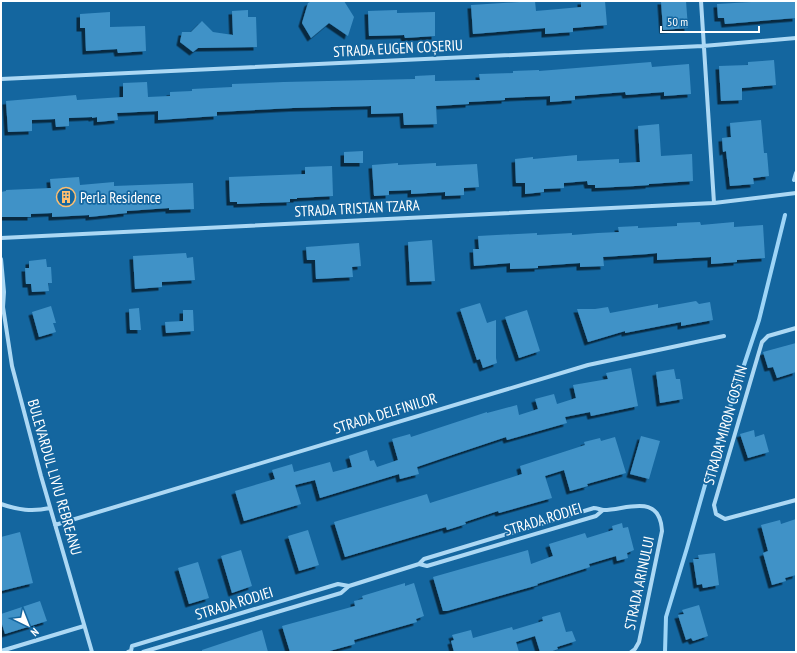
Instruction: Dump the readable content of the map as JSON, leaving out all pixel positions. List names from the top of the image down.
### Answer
{
  "streets": {
    "street": [
      "STRADA EUGEN COȘERIU",
      "STRADA TRISTAN TZARA",
      "STRADA DELFINILOR",
      "STRADA MIRON COSTIN",
      "BULEVARDUL LIVIU REBREANU",
      "STRADA RODIEI",
      "STRADA ARINULUI"
    ]
  },
  "crossings": [
    ["STRADA DELFINILOR", "BULEVARDUL LIVIU REBREANU"],
    ["STRADA RODIEI", "STRADA ARINULUI"]
  ],
  "places": {
    "building": ["Perla Residence"]
  },
  "scale_bar": "50 m",
  "north": "bottom right"
}
